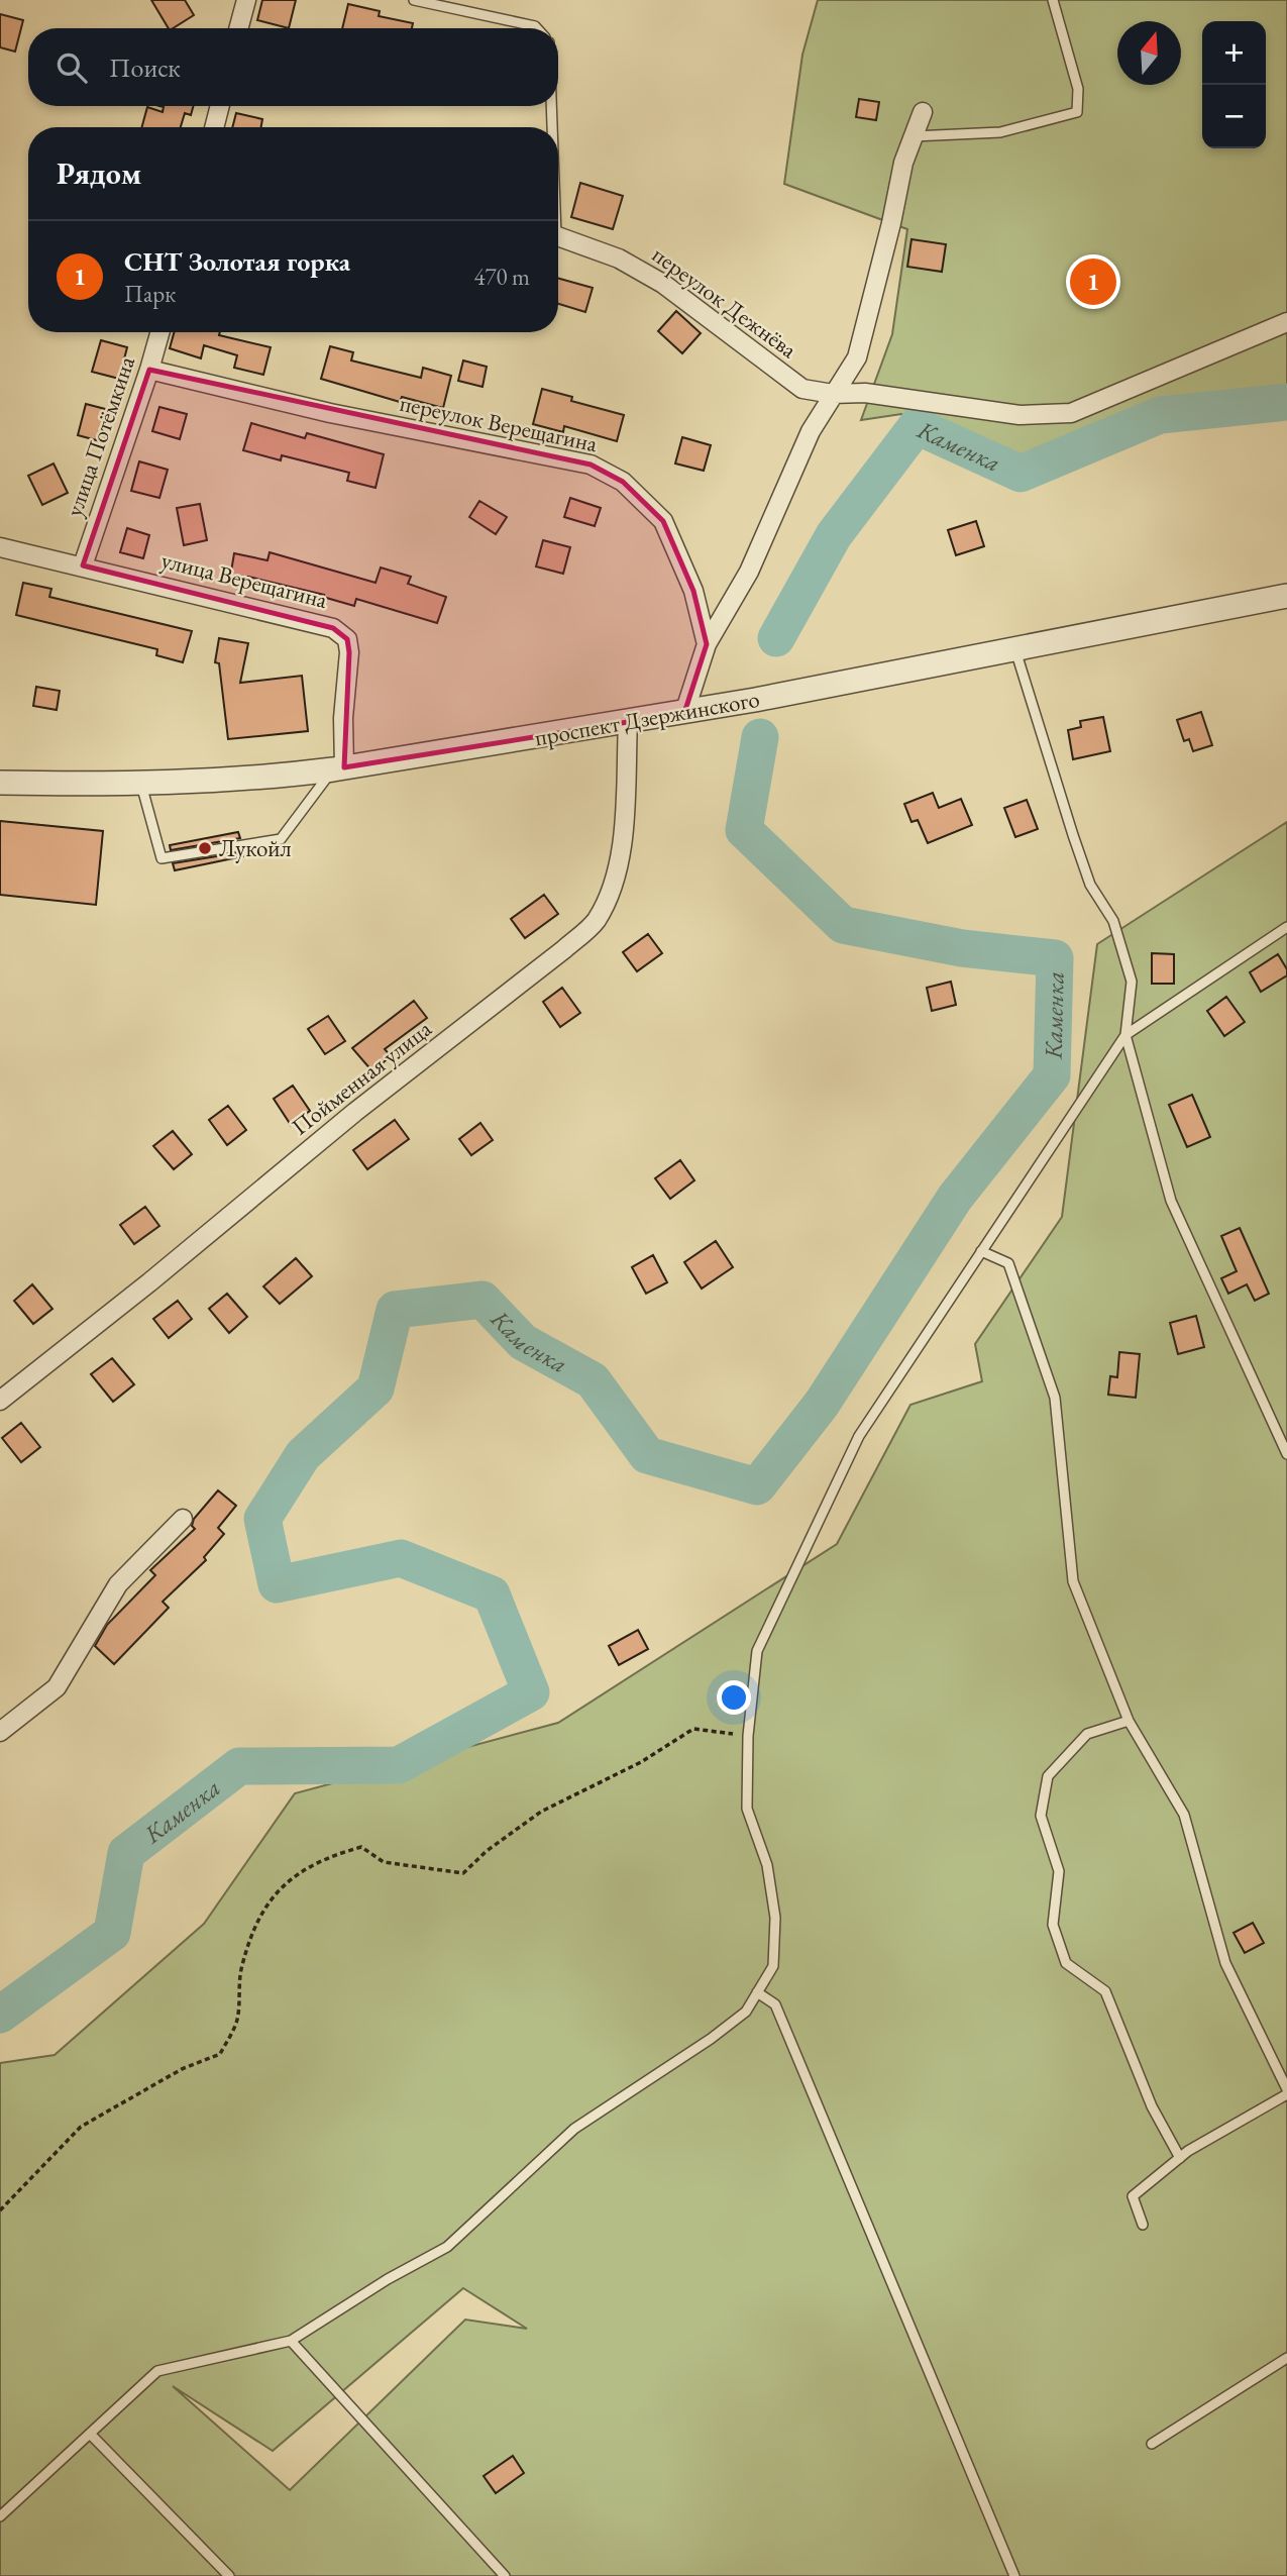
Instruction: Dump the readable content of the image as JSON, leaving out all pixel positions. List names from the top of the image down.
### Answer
{
  "streets": {
    "street": [
      "переулок Дежнёва",
      "переулок Верещагина",
      "улица Потёмкина",
      "улица Верещагина",
      "проспект Дзержинского",
      "Пойменная улица"
    ]
  },
  "crossings": [
    ["переулок Верещагина", "улица Потёмкина"],
    ["улица Потёмкина", "улица Верещагина"],
    ["улица Верещагина", "проспект Дзержинского"],
    ["проспект Дзержинского", "Пойменная улица"]
  ],
  "water": ["Каменка"],
  "places": ["Лукойл"],
  "north": "top",
  "page": {
    "map_buttons": ["+", "−"],
    "search": "Поиск",
    "heading": "Рядом",
    "list": [
      {
        "mark": "1",
        "name": "СНТ Золотая горка",
        "note": "Парк",
        "value": "470 m"
      }
    ],
    "pins": "1"
  }
}
